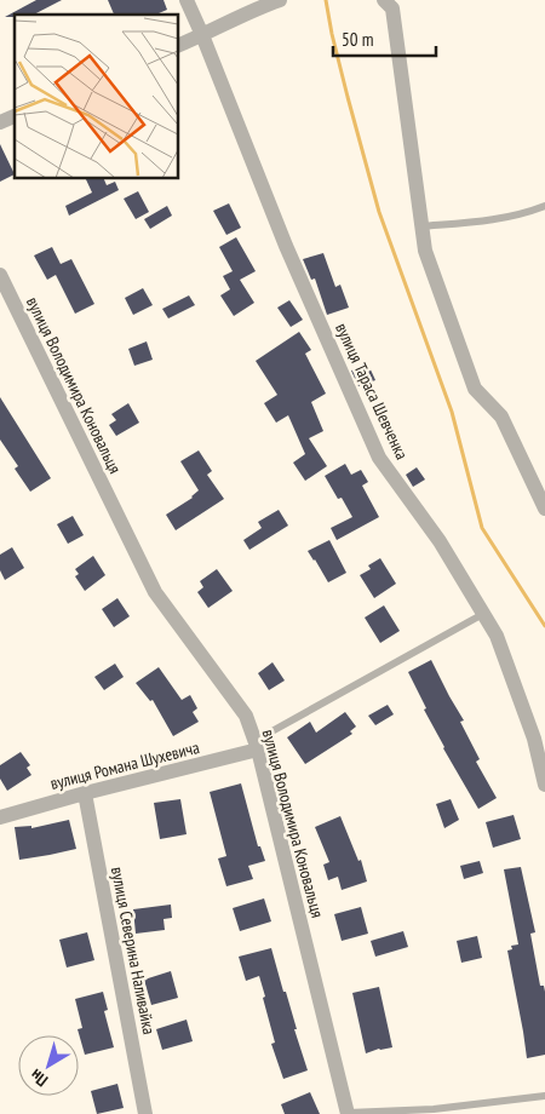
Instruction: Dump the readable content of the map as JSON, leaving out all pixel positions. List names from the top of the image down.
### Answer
{
  "streets": {
    "street": [
      "вулиця Володимира Коновальця",
      "вулиця Тараса Шевченка",
      "вулиця Романа Шухевича",
      "вулиця Северина Наливайка"
    ]
  },
  "crossings": [
    ["вулиця Володимира Коновальця", "вулиця Романа Шухевича"],
    ["вулиця Романа Шухевича", "вулиця Северина Наливайка"]
  ],
  "scale_bar": "50 m",
  "north": "bottom left"
}
